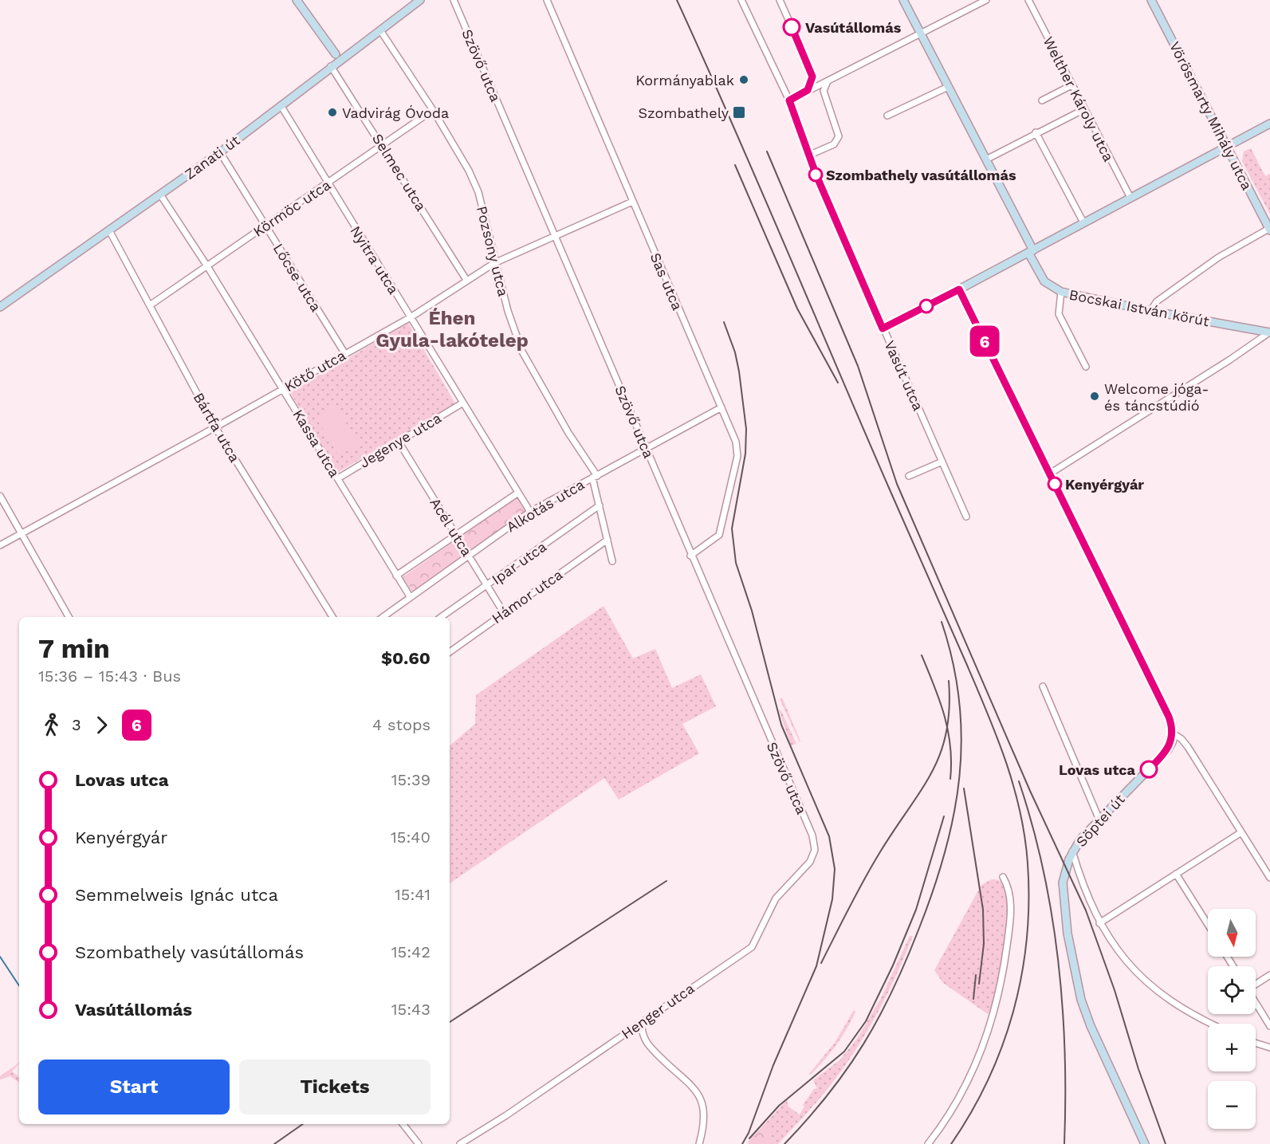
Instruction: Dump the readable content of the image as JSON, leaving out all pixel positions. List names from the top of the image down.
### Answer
{
  "streets": {
    "street": [
      "Szövő utca",
      "Welther Károly utca",
      "Vörösmarty Mihály utca",
      "Zanati út",
      "Selmec utca",
      "Körmöc utca",
      "Pozsony utca",
      "Nyitra utca",
      "Lőcse utca",
      "Sas utca",
      "Bocskai István körút",
      "Kötő utca",
      "Vasút utca",
      "Bártfa utca",
      "Jegenye utca",
      "Kassa utca",
      "Alkotás utca",
      "Acél utca",
      "Ipar utca",
      "Hámor utca",
      "Söptei út",
      "Henger utca"
    ]
  },
  "crossings": [
    ["Szövő utca", "Sas utca"],
    ["Szövő utca", "Kötő utca"],
    ["Szövő utca", "Alkotás utca"],
    ["Szövő utca", "Henger utca"],
    ["Zanati út", "Selmec utca"],
    ["Zanati út", "Pozsony utca"],
    ["Zanati út", "Nyitra utca"],
    ["Zanati út", "Lőcse utca"],
    ["Zanati út", "Bártfa utca"],
    ["Zanati út", "Kassa utca"],
    ["Selmec utca", "Körmöc utca"],
    ["Selmec utca", "Kötő utca"],
    ["Körmöc utca", "Pozsony utca"],
    ["Körmöc utca", "Nyitra utca"],
    ["Körmöc utca", "Lőcse utca"],
    ["Körmöc utca", "Bártfa utca"],
    ["Körmöc utca", "Kassa utca"],
    ["Pozsony utca", "Kötő utca"],
    ["Pozsony utca", "Alkotás utca"],
    ["Pozsony utca", "Ipar utca"],
    ["Pozsony utca", "Hámor utca"],
    ["Nyitra utca", "Kötő utca"],
    ["Nyitra utca", "Jegenye utca"],
    ["Nyitra utca", "Alkotás utca"],
    ["Lőcse utca", "Kötő utca"],
    ["Sas utca", "Kötő utca"],
    ["Sas utca", "Alkotás utca"],
    ["Kötő utca", "Bártfa utca"],
    ["Kötő utca", "Kassa utca"],
    ["Jegenye utca", "Kassa utca"],
    ["Jegenye utca", "Acél utca"],
    ["Kassa utca", "Alkotás utca"],
    ["Alkotás utca", "Acél utca"],
    ["Acél utca", "Ipar utca"],
    ["Acél utca", "Hámor utca"]
  ],
  "districts": ["Éhen Gyula-lakótelep"],
  "places": {
    "other": [
      "Vasútállomás",
      "Kormányablak",
      "Vadvirág Óvoda",
      "Szombathely vasútállomás",
      "Welcome jóga- és táncstúdió",
      "Kenyérgyár",
      "Lovas utca"
    ],
    "transit": ["Szombathely"]
  },
  "lines": ["bus line 6"],
  "north": "bottom",
  "page": {
    "on_map": "6",
    "heading": ["7 min", "15:36 – 15:43 · Bus", "$0.60"],
    "legs": ["3", "6", "4 stops"],
    "list": [
      {
        "name": "Lovas utca",
        "value": "15:39"
      },
      {
        "name": "Kenyérgyár",
        "value": "15:40"
      },
      {
        "name": "Semmelweis Ignác utca",
        "value": "15:41"
      },
      {
        "name": "Szombathely vasútállomás",
        "value": "15:42"
      },
      {
        "name": "Vasútállomás",
        "value": "15:43"
      }
    ],
    "map_buttons": ["+", "−"],
    "buttons": ["Start", "Tickets"]
  }
}
